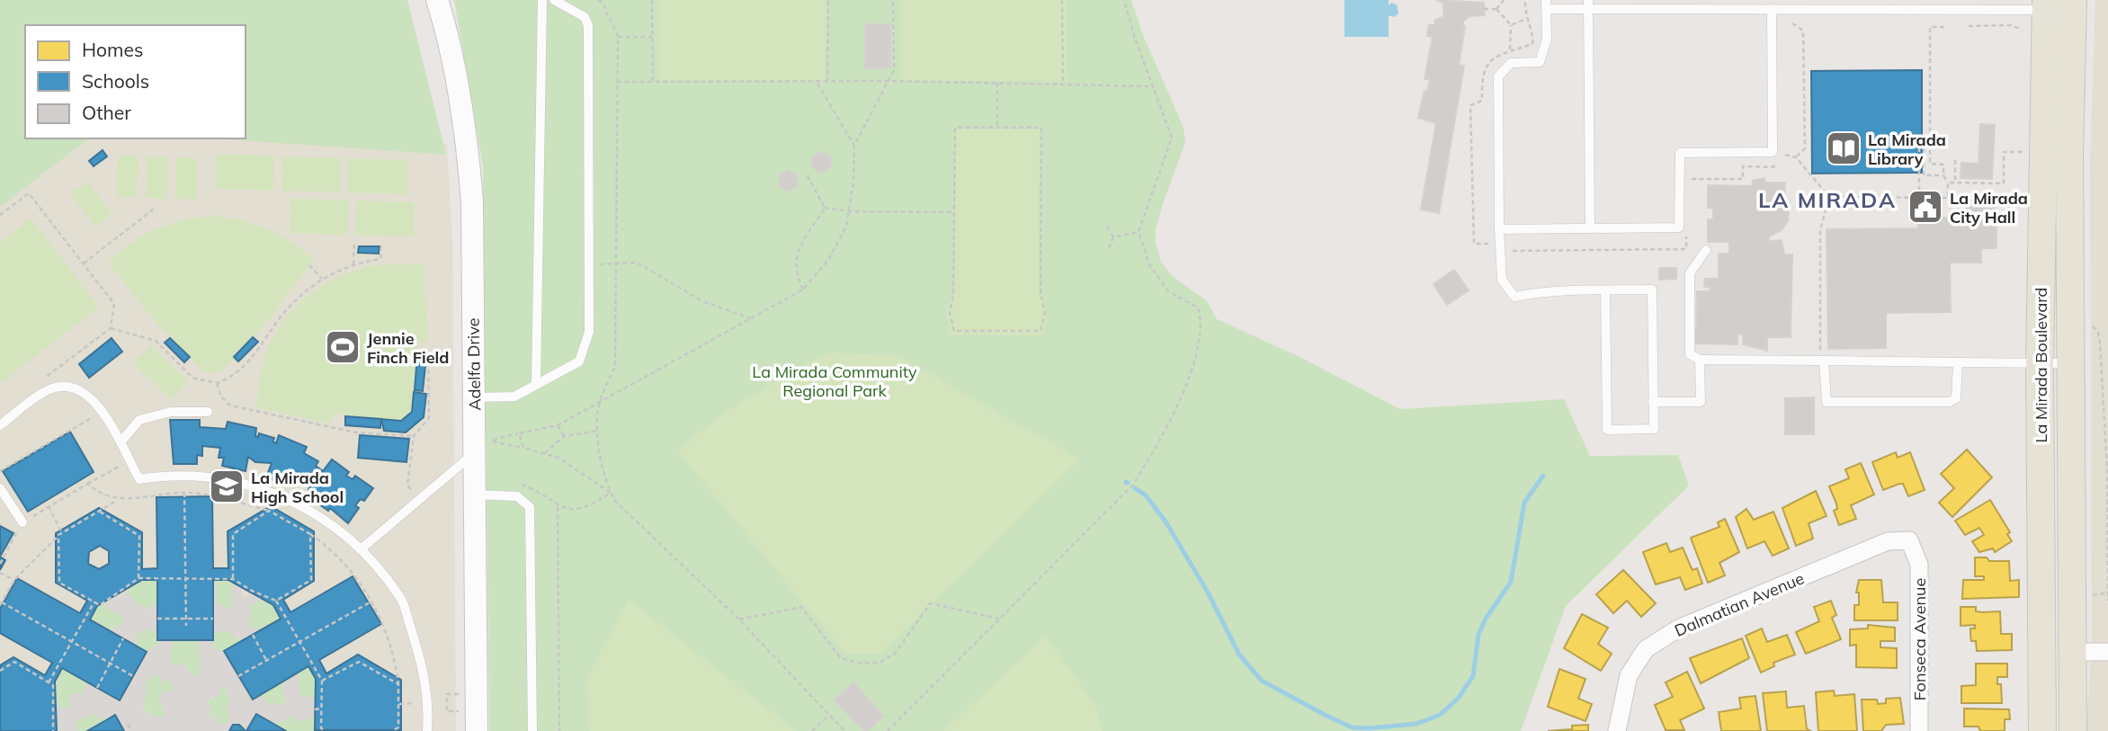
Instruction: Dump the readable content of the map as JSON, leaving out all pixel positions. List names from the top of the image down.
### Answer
{
  "streets": {
    "main road": ["La Mirada Boulevard"],
    "street": ["Adelfa Drive", "Dalmatian Avenue", "Fonseca Avenue"]
  },
  "crossings": [
    ["Dalmatian Avenue", "Fonseca Avenue"]
  ],
  "districts": ["LA MIRADA"],
  "parks": ["La Mirada Community Regional Park"],
  "places": {
    "library": ["La Mirada Library"],
    "public building": ["La Mirada City Hall"],
    "sports": ["Jennie Finch Field"],
    "school or university": ["La Mirada High School"]
  },
  "legend": ["Homes", "Schools", "Other"]
}
